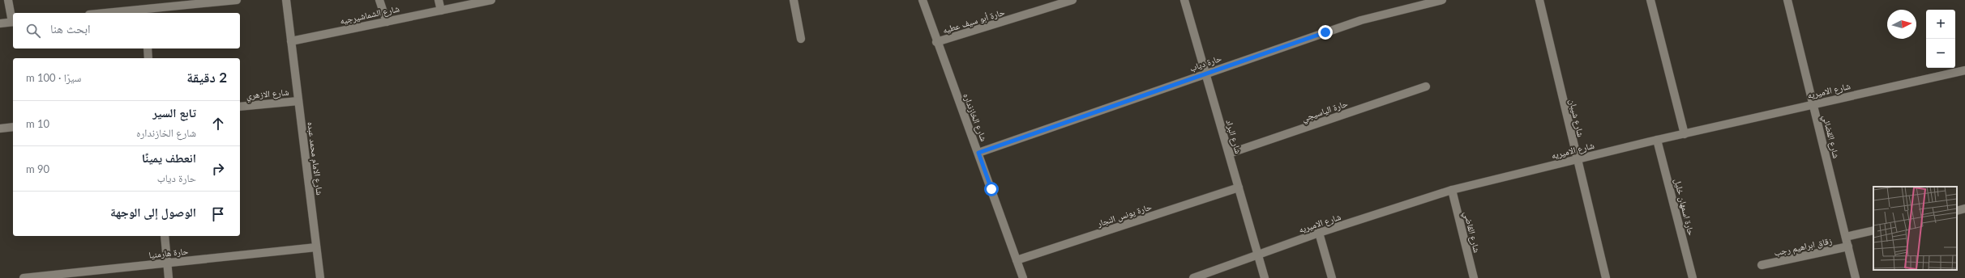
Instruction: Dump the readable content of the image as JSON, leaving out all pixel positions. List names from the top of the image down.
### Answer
{
  "streets": {
    "street": [
      "شارع الشماشيرجيه",
      "حارة أبو سيف عطيه",
      "حارة دياب",
      "شارع الاميريه",
      "شارع الازهري",
      "حارة الياسيجي",
      "شارع الخازنداره",
      "شارع شيبان",
      "شارع البراد",
      "شارع القضائي",
      "شارع الامام محمد عبده",
      "حارة اسمهان خليل",
      "حارة يونس النجار",
      "شارع القاضي",
      "زقاق ابراهيم رجب",
      "حارة هارمنيا"
    ]
  },
  "crossings": [
    ["شارع الشماشيرجيه", "شارع الامام محمد عبده"],
    ["حارة أبو سيف عطيه", "شارع الخازنداره"],
    ["حارة دياب", "شارع الخازنداره"],
    ["حارة دياب", "شارع البراد"],
    ["شارع الاميريه", "شارع شيبان"],
    ["شارع الاميريه", "شارع البراد"],
    ["شارع الاميريه", "شارع القضائي"],
    ["شارع الاميريه", "حارة اسمهان خليل"],
    ["شارع الاميريه", "شارع القاضي"],
    ["شارع الازهري", "شارع الامام محمد عبده"],
    ["حارة الياسيجي", "شارع البراد"],
    ["شارع الخازنداره", "حارة يونس النجار"],
    ["شارع البراد", "حارة يونس النجار"],
    ["شارع القضائي", "زقاق ابراهيم رجب"],
    ["شارع الامام محمد عبده", "حارة هارمنيا"]
  ],
  "north": "right",
  "page": {
    "map_buttons": ["+", "−"],
    "search": "ابحث هنا",
    "heading": ["2 دقيقة", "سيرًا · 100 m"],
    "list": [
      ["تابع السير", "شارع الخازنداره", "10 m"],
      ["انعطف يمينًا", "حارة دياب", "90 m"],
      "الوصول إلى الوجهة"
    ]
  }
}
